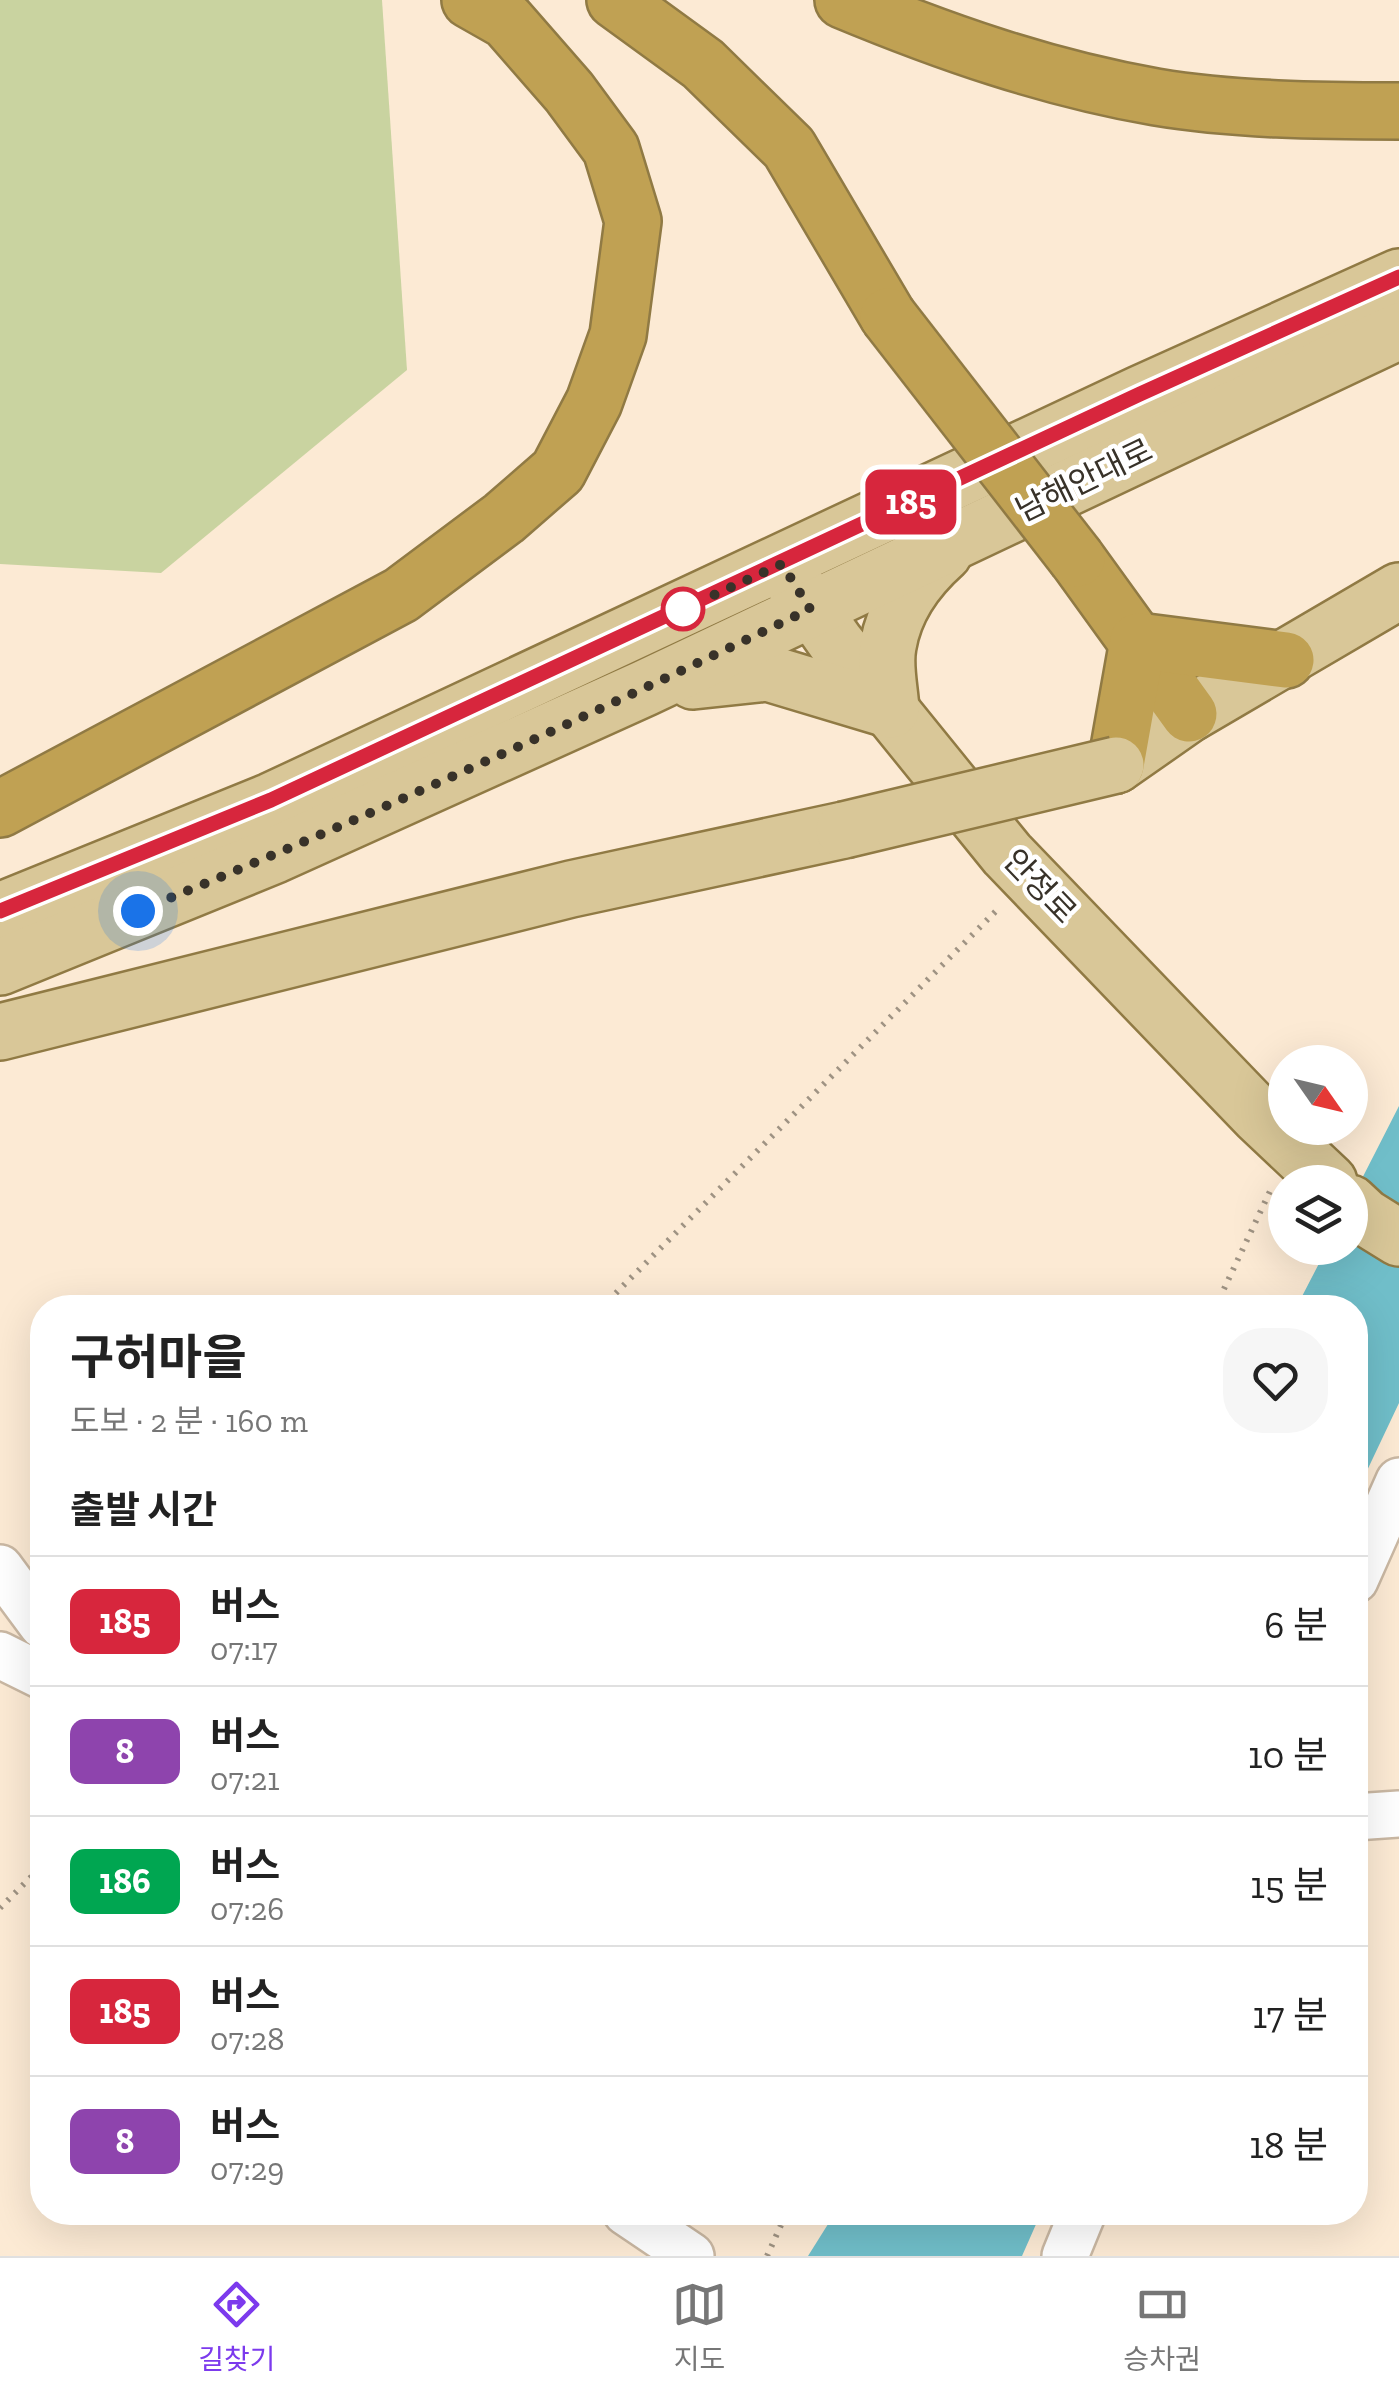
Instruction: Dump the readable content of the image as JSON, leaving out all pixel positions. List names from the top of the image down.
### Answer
{
  "streets": {
    "main road": ["남해안대로", "안정로"]
  },
  "crossings": [
    ["남해안대로", "안정로"]
  ],
  "lines": ["bus line 185"],
  "north": "bottom right",
  "page": {
    "on_map": "185",
    "heading": [
      ["구허마을", "도보 · 2 분 · 160 m"],
      "출발 시간"
    ],
    "list": [
      {
        "mark": "185",
        "name": "버스",
        "note": "07:17",
        "value": "6 분"
      },
      {
        "mark": "8",
        "name": "버스",
        "note": "07:21",
        "value": "10 분"
      },
      {
        "mark": "186",
        "name": "버스",
        "note": "07:26",
        "value": "15 분"
      },
      {
        "mark": "185",
        "name": "버스",
        "note": "07:28",
        "value": "17 분"
      },
      {
        "mark": "8",
        "name": "버스",
        "note": "07:29",
        "value": "18 분"
      }
    ],
    "tabs": ["길찾기", "지도", "승차권"]
  }
}
